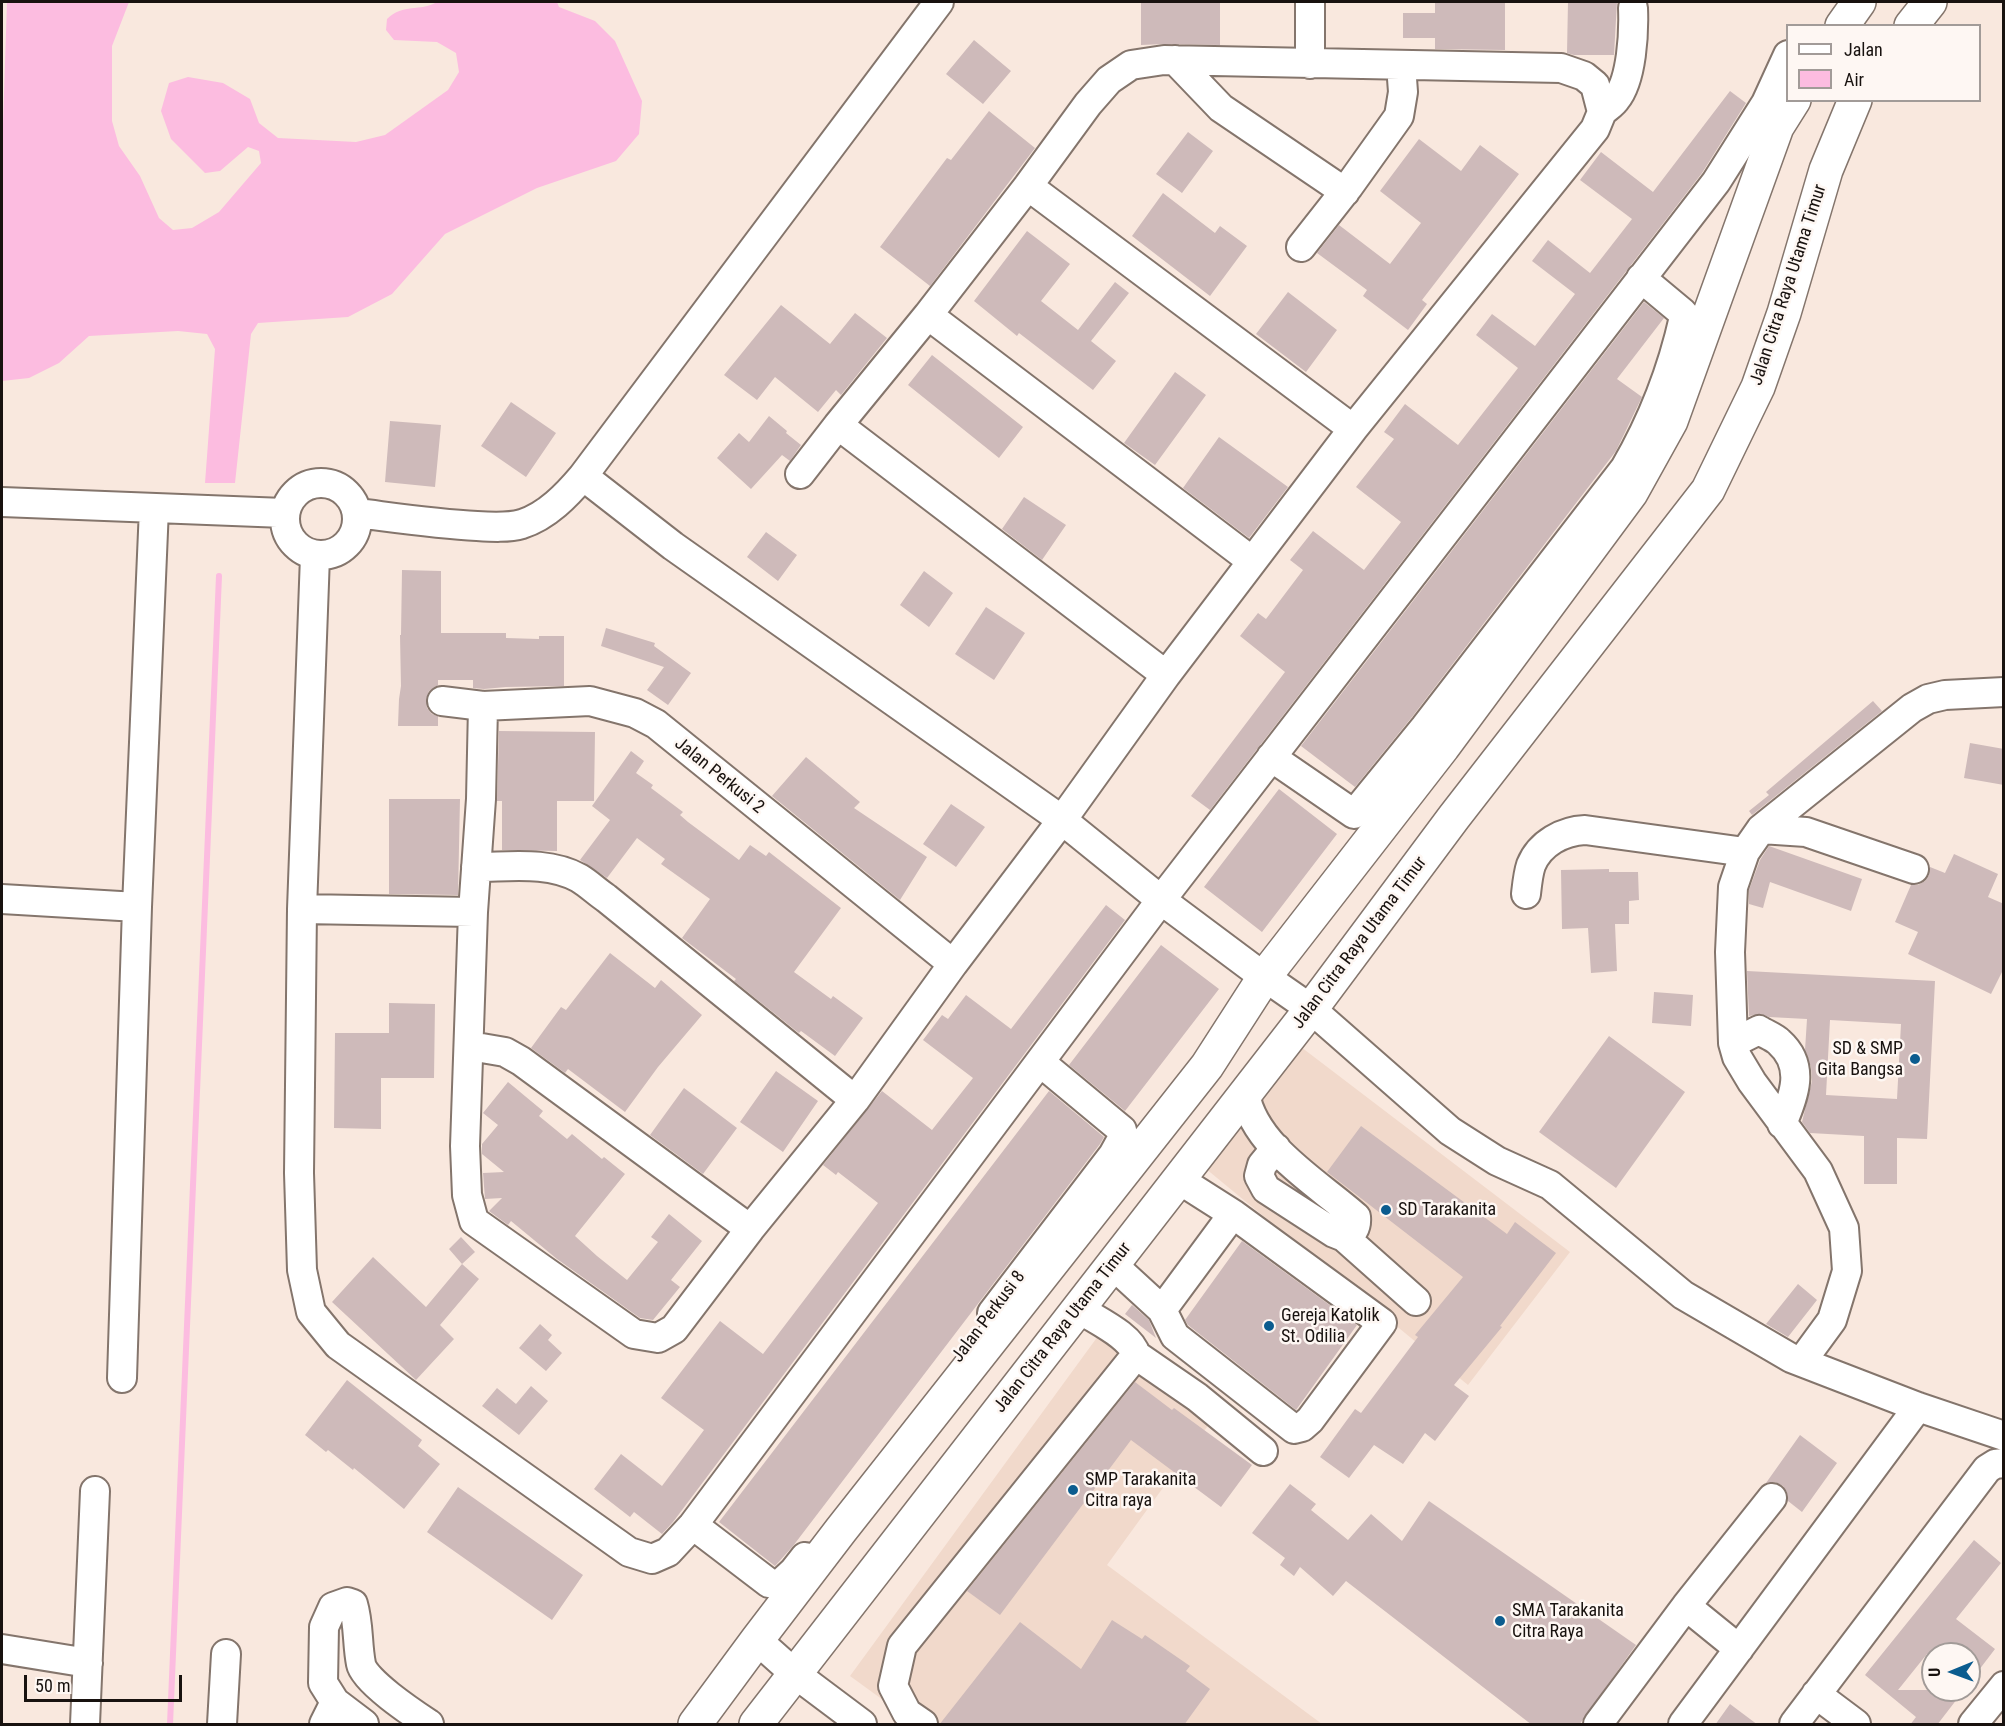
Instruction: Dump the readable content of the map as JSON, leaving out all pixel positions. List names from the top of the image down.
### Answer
{
  "streets": {
    "main road": ["Jalan Citra Raya Utama Timur"],
    "street": ["Jalan Perkusi 2", "Jalan Perkusi 8"]
  },
  "places": [
    "SD & SMP Gita Bangsa",
    "SD Tarakanita",
    "Gereja Katolik St. Odilia",
    "SMP Tarakanita Citra raya",
    "SMA Tarakanita Citra Raya"
  ],
  "legend": ["Jalan", "Air"],
  "scale_bar": "50 m",
  "north": "left"
}
